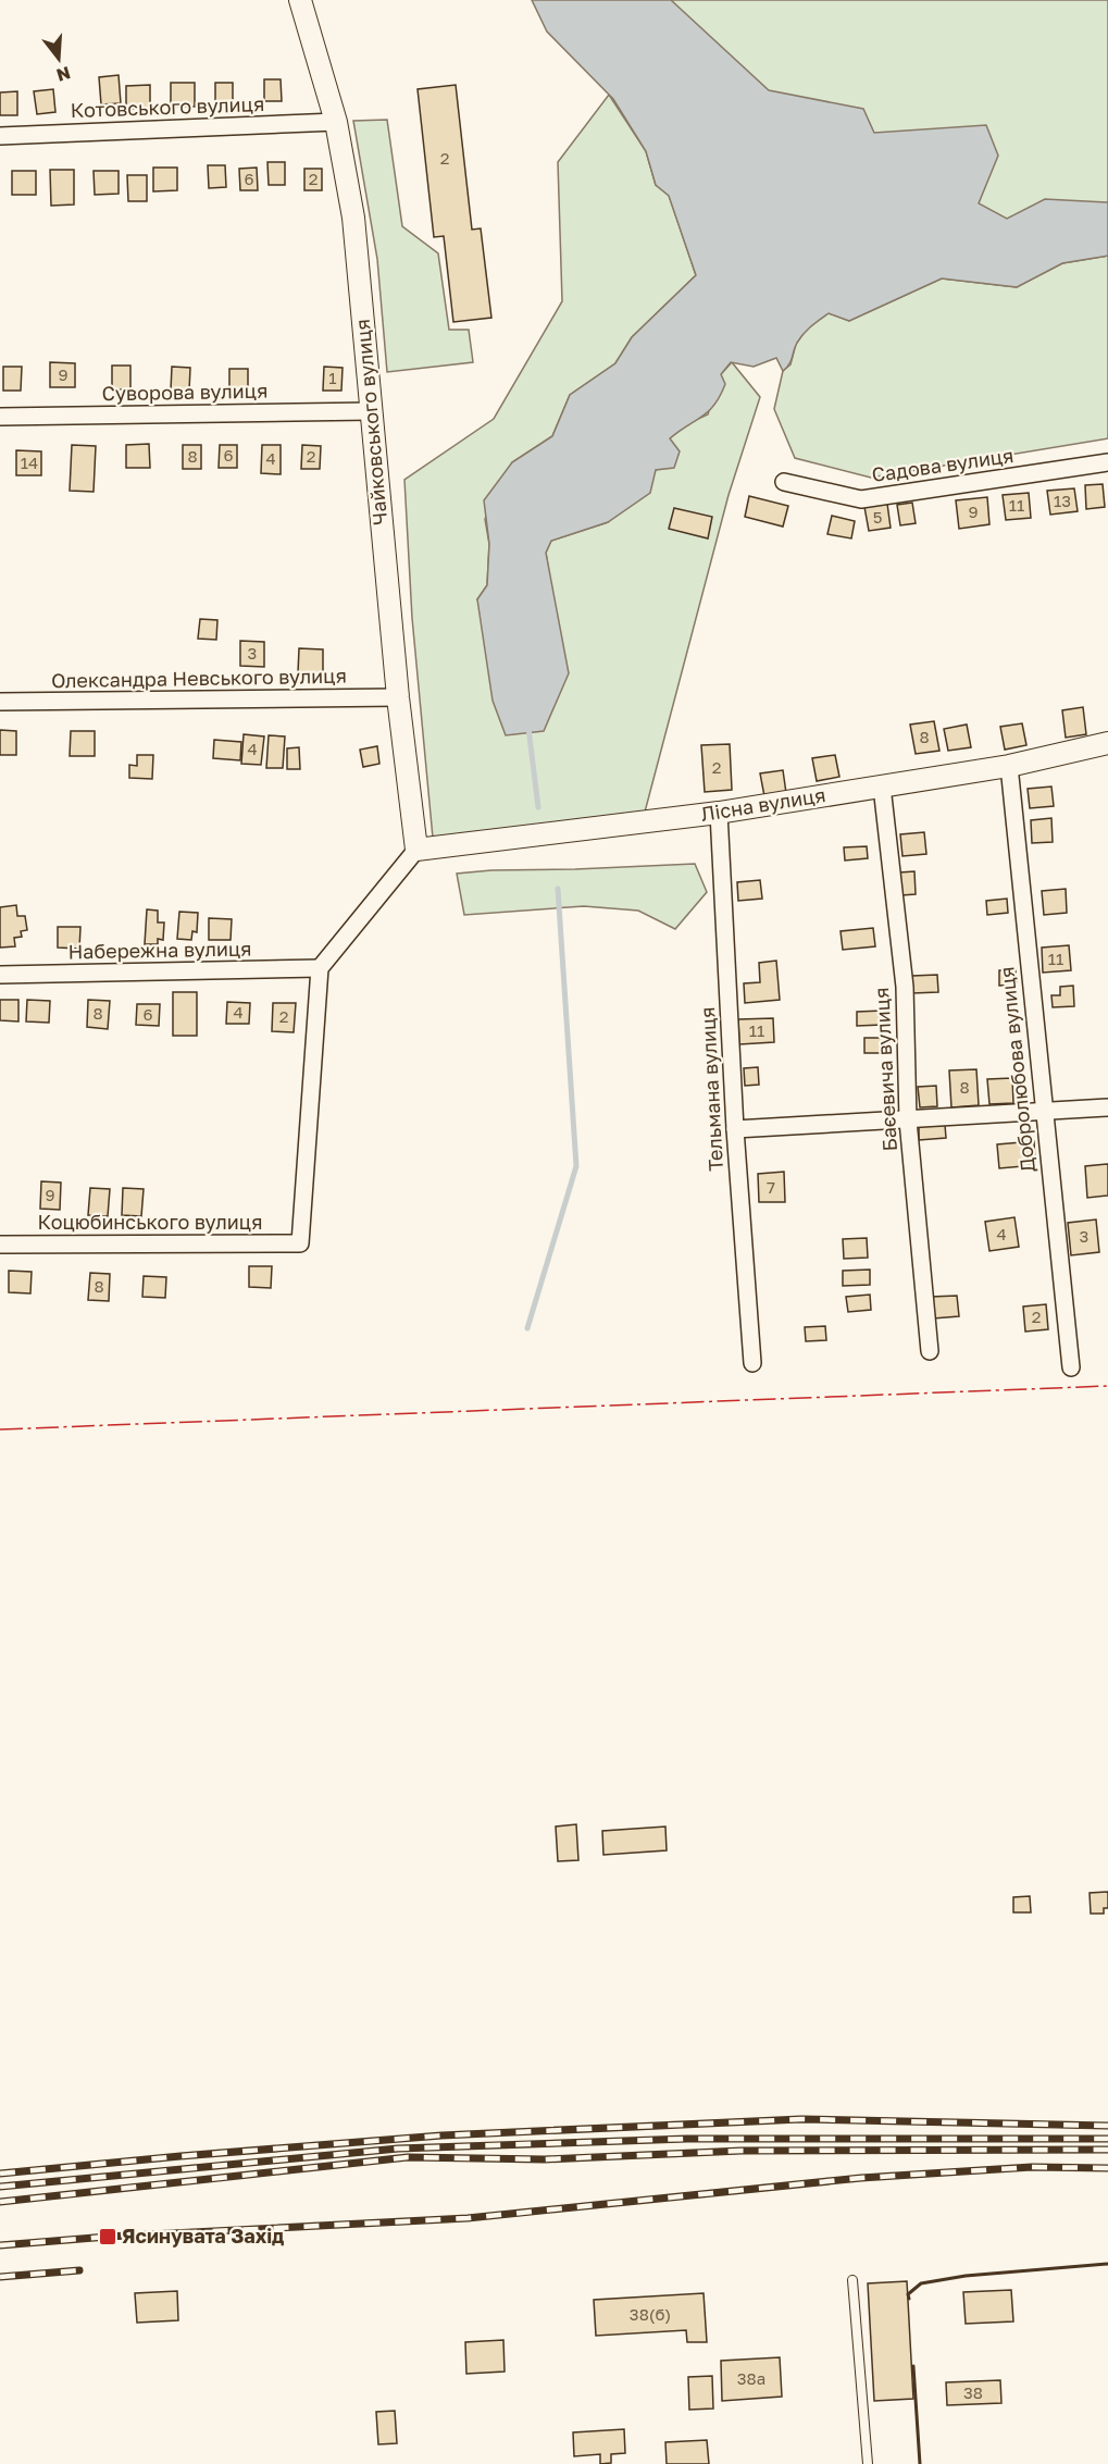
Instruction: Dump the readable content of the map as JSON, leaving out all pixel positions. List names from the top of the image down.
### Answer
{
  "streets": {
    "street": [
      "Котовського вулиця",
      "Суворова вулиця",
      "Чайковського вулиця",
      "Садова вулиця",
      "Олександра Невського вулиця",
      "Лісна вулиця",
      "Набережна вулиця",
      "Баєевича вулиця",
      "Добролюбова вулиця",
      "Тельмана вулиця",
      "Коцюбинського вулиця"
    ]
  },
  "crossings": [
    ["Котовського вулиця", "Чайковського вулиця"],
    ["Суворова вулиця", "Чайковського вулиця"],
    ["Чайковського вулиця", "Олександра Невського вулиця"],
    ["Чайковського вулиця", "Лісна вулиця"],
    ["Лісна вулиця", "Баєевича вулиця"],
    ["Лісна вулиця", "Добролюбова вулиця"],
    ["Лісна вулиця", "Тельмана вулиця"],
    ["Набережна вулиця", "Коцюбинського вулиця"]
  ],
  "places": {
    "transit": ["Ясинувата Захід"]
  },
  "house_numbers": [
    "2",
    "6",
    "2",
    "9",
    "1",
    "6",
    "8",
    "2",
    "4",
    "14",
    "13",
    "11",
    "9",
    "5",
    "3",
    "8",
    "4",
    "2",
    "11",
    "4",
    "8",
    "6",
    "2",
    "11",
    "8",
    "7",
    "9",
    "4",
    "3",
    "8",
    "2",
    "38(б)",
    "38а",
    "38"
  ],
  "north": "bottom"
}
